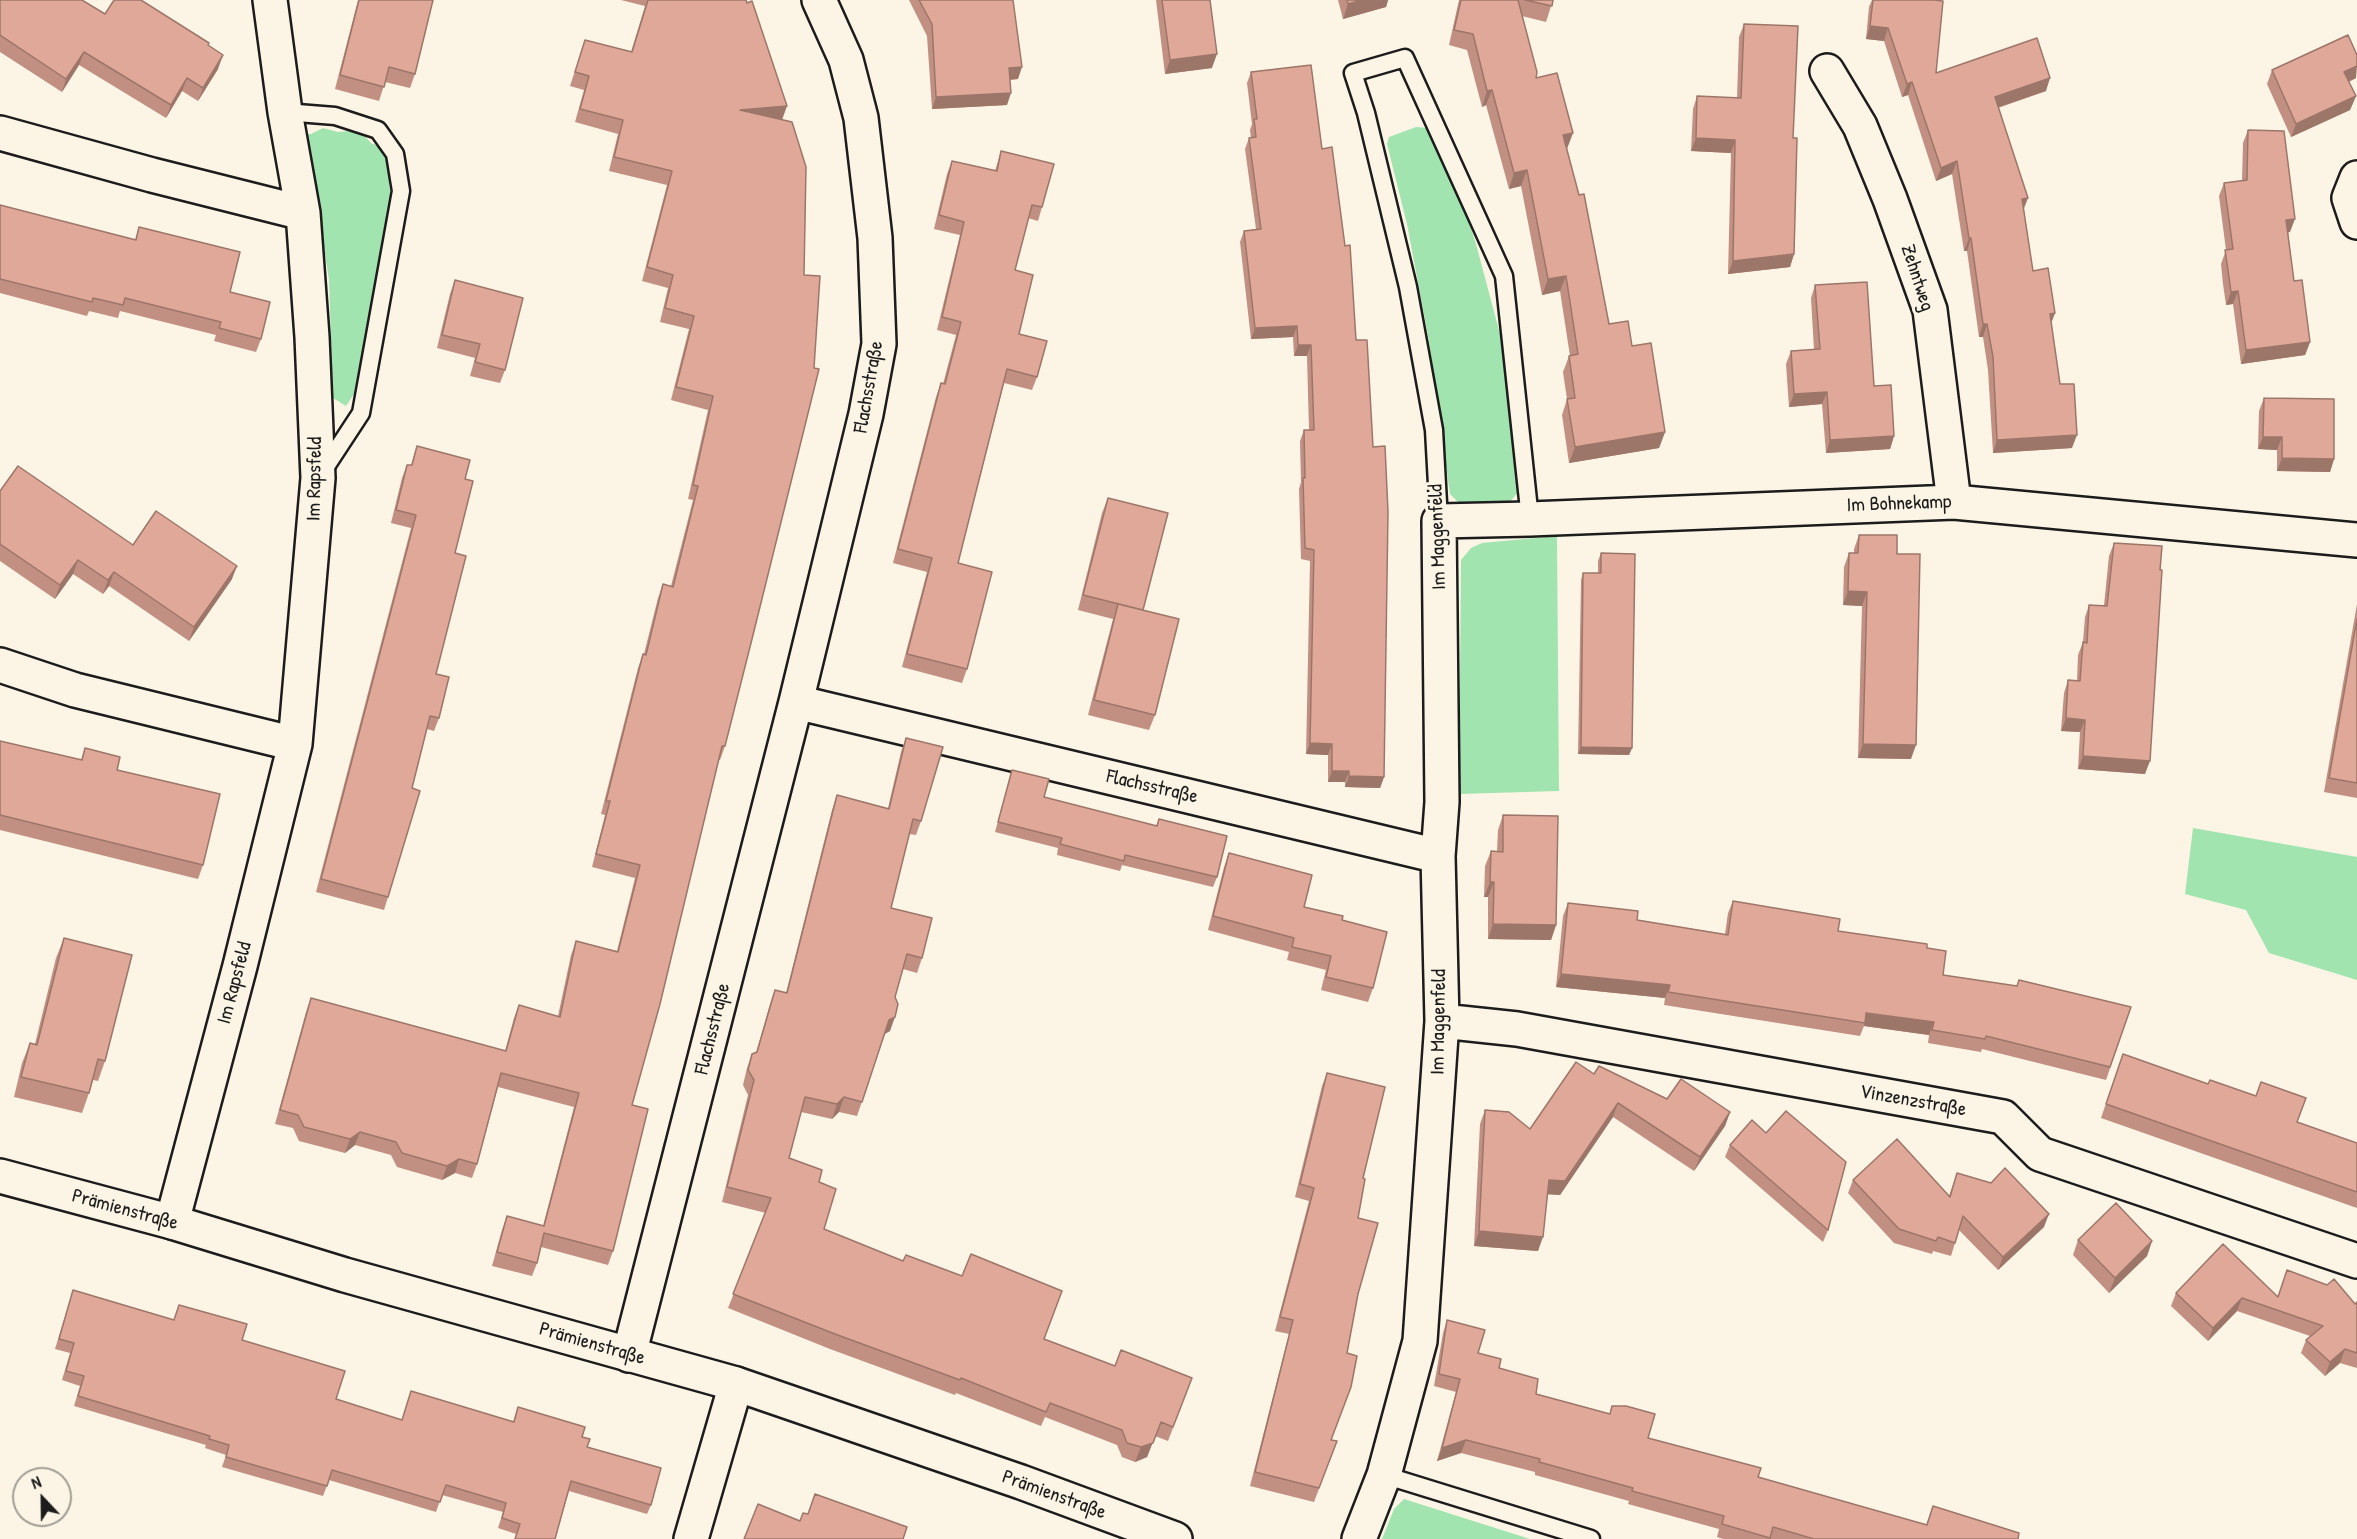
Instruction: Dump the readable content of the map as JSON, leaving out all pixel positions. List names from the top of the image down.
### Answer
{
  "streets": {
    "street": [
      "Zehntweg",
      "Flachsstraße",
      "Im Rapsfeld",
      "Im Bohnekamp",
      "Im Maggenfeld",
      "Vinzenzstraße",
      "Prämienstraße"
    ]
  },
  "crossings": [
    ["Zehntweg", "Im Bohnekamp"],
    ["Flachsstraße", "Im Maggenfeld"],
    ["Flachsstraße", "Prämienstraße"],
    ["Im Rapsfeld", "Prämienstraße"],
    ["Im Bohnekamp", "Im Maggenfeld"],
    ["Im Maggenfeld", "Vinzenzstraße"]
  ],
  "north": "top"
}
